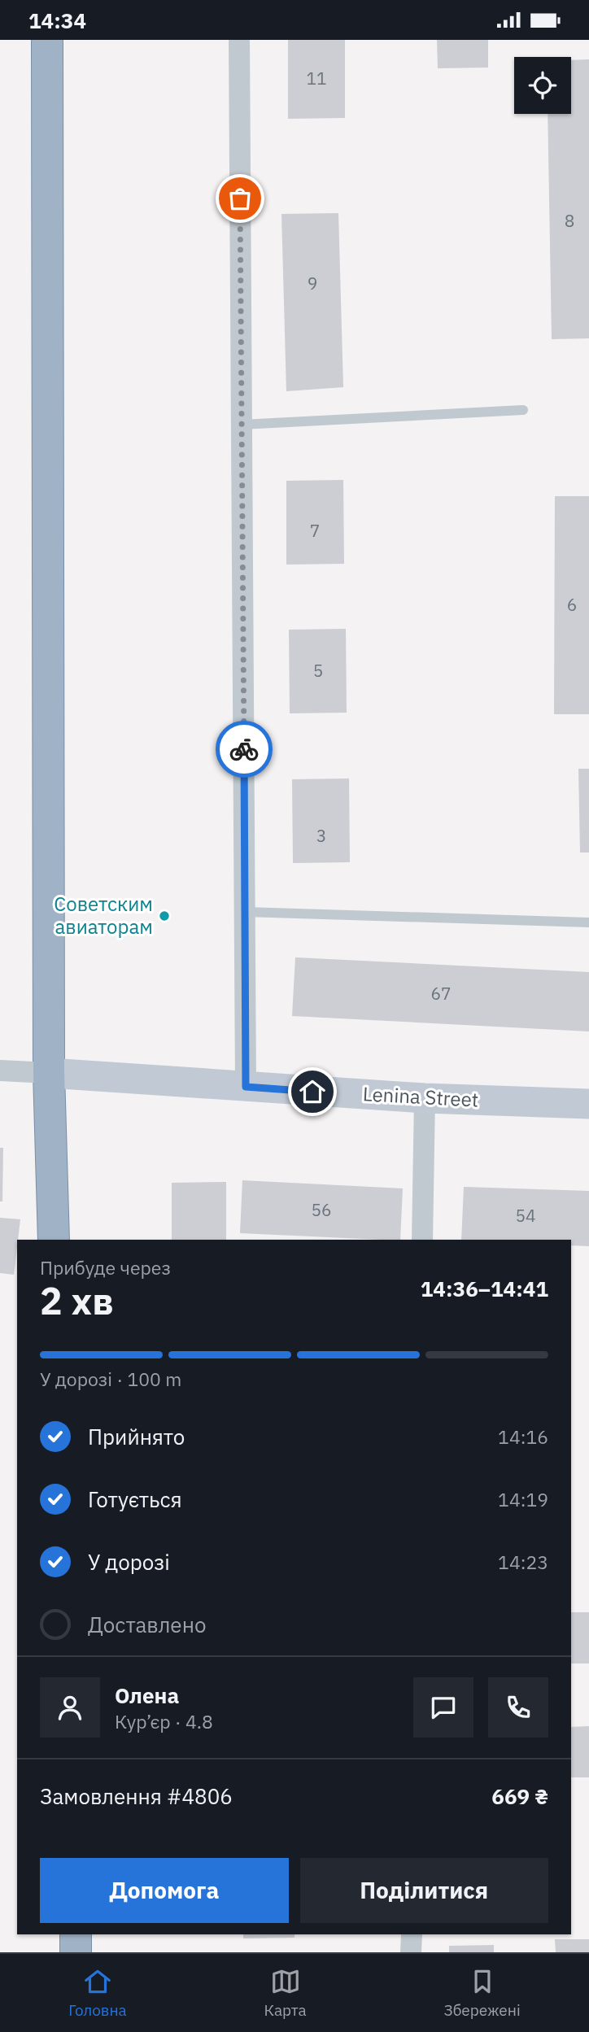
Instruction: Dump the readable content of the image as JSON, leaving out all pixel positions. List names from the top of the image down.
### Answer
{
  "streets": {
    "main road": ["Lenina Street"]
  },
  "places": ["Советским авиаторам"],
  "house_numbers": [
    "11",
    "8",
    "9",
    "7",
    "6",
    "5",
    "3",
    "67",
    "56",
    "54"
  ],
  "page": {
    "status": "14:34",
    "heading": ["2 хв", "Прибуде через", "14:36–14:41"],
    "panel": [
      "Олена",
      "Кур’єр · 4.8",
      "Замовлення #4806",
      "669 ₴"
    ],
    "bar": "У дорозі · 100 m",
    "list": [
      ["Прийнято", "14:16"],
      ["Готується", "14:19"],
      ["У дорозі", "14:23"],
      "Доставлено"
    ],
    "buttons": ["Допомога", "Поділитися"],
    "tabs": ["Головна", "Карта", "Збережені"]
  }
}
